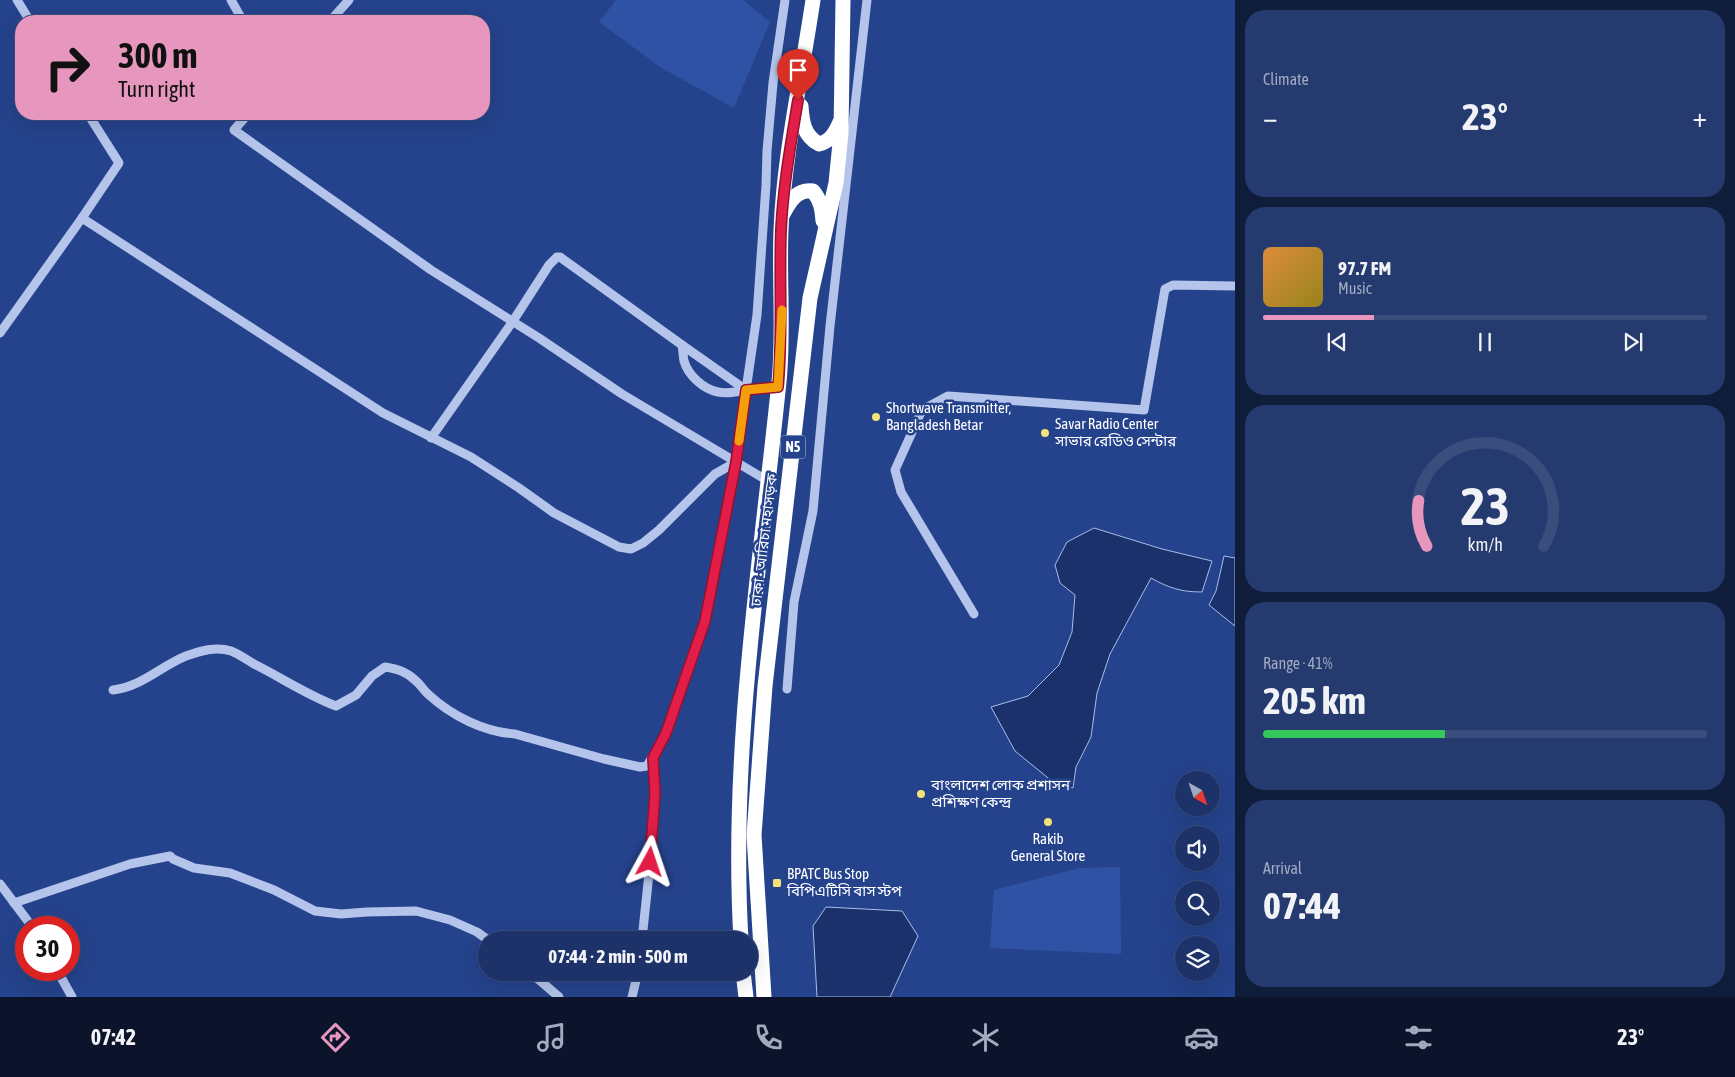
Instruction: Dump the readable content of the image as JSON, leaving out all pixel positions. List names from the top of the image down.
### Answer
{
  "streets": {
    "highway": ["N5", "ঢাকা - আরিচা মহাসড়ক"]
  },
  "places": {
    "other": [
      "Shortwave Transmitter, Bangladesh Betar",
      "Savar Radio Center সাভার রেডিও সেন্টার",
      "বাংলাদেশ লোক প্রশাসন প্রশিক্ষণ কেন্দ্র",
      "Rakib General Store"
    ],
    "transit": ["BPATC Bus Stop বিপিএটিসি বাস স্টপ"]
  },
  "north": "bottom right",
  "page": {
    "tile": [
      "Climate",
      ["Range · 41%", "205 km"],
      ["Arrival", "07:44"]
    ],
    "turn": ["300 m", "Turn right"],
    "heat": ["−", "23°", "+"],
    "song": ["97.7 FM", "Music"],
    "limit": "30",
    "trip": "07:44 · 2 min · 500 m",
    "tabs": ["07:42", "23°"],
    "gauge": ["23", "km/h"]
  }
}
